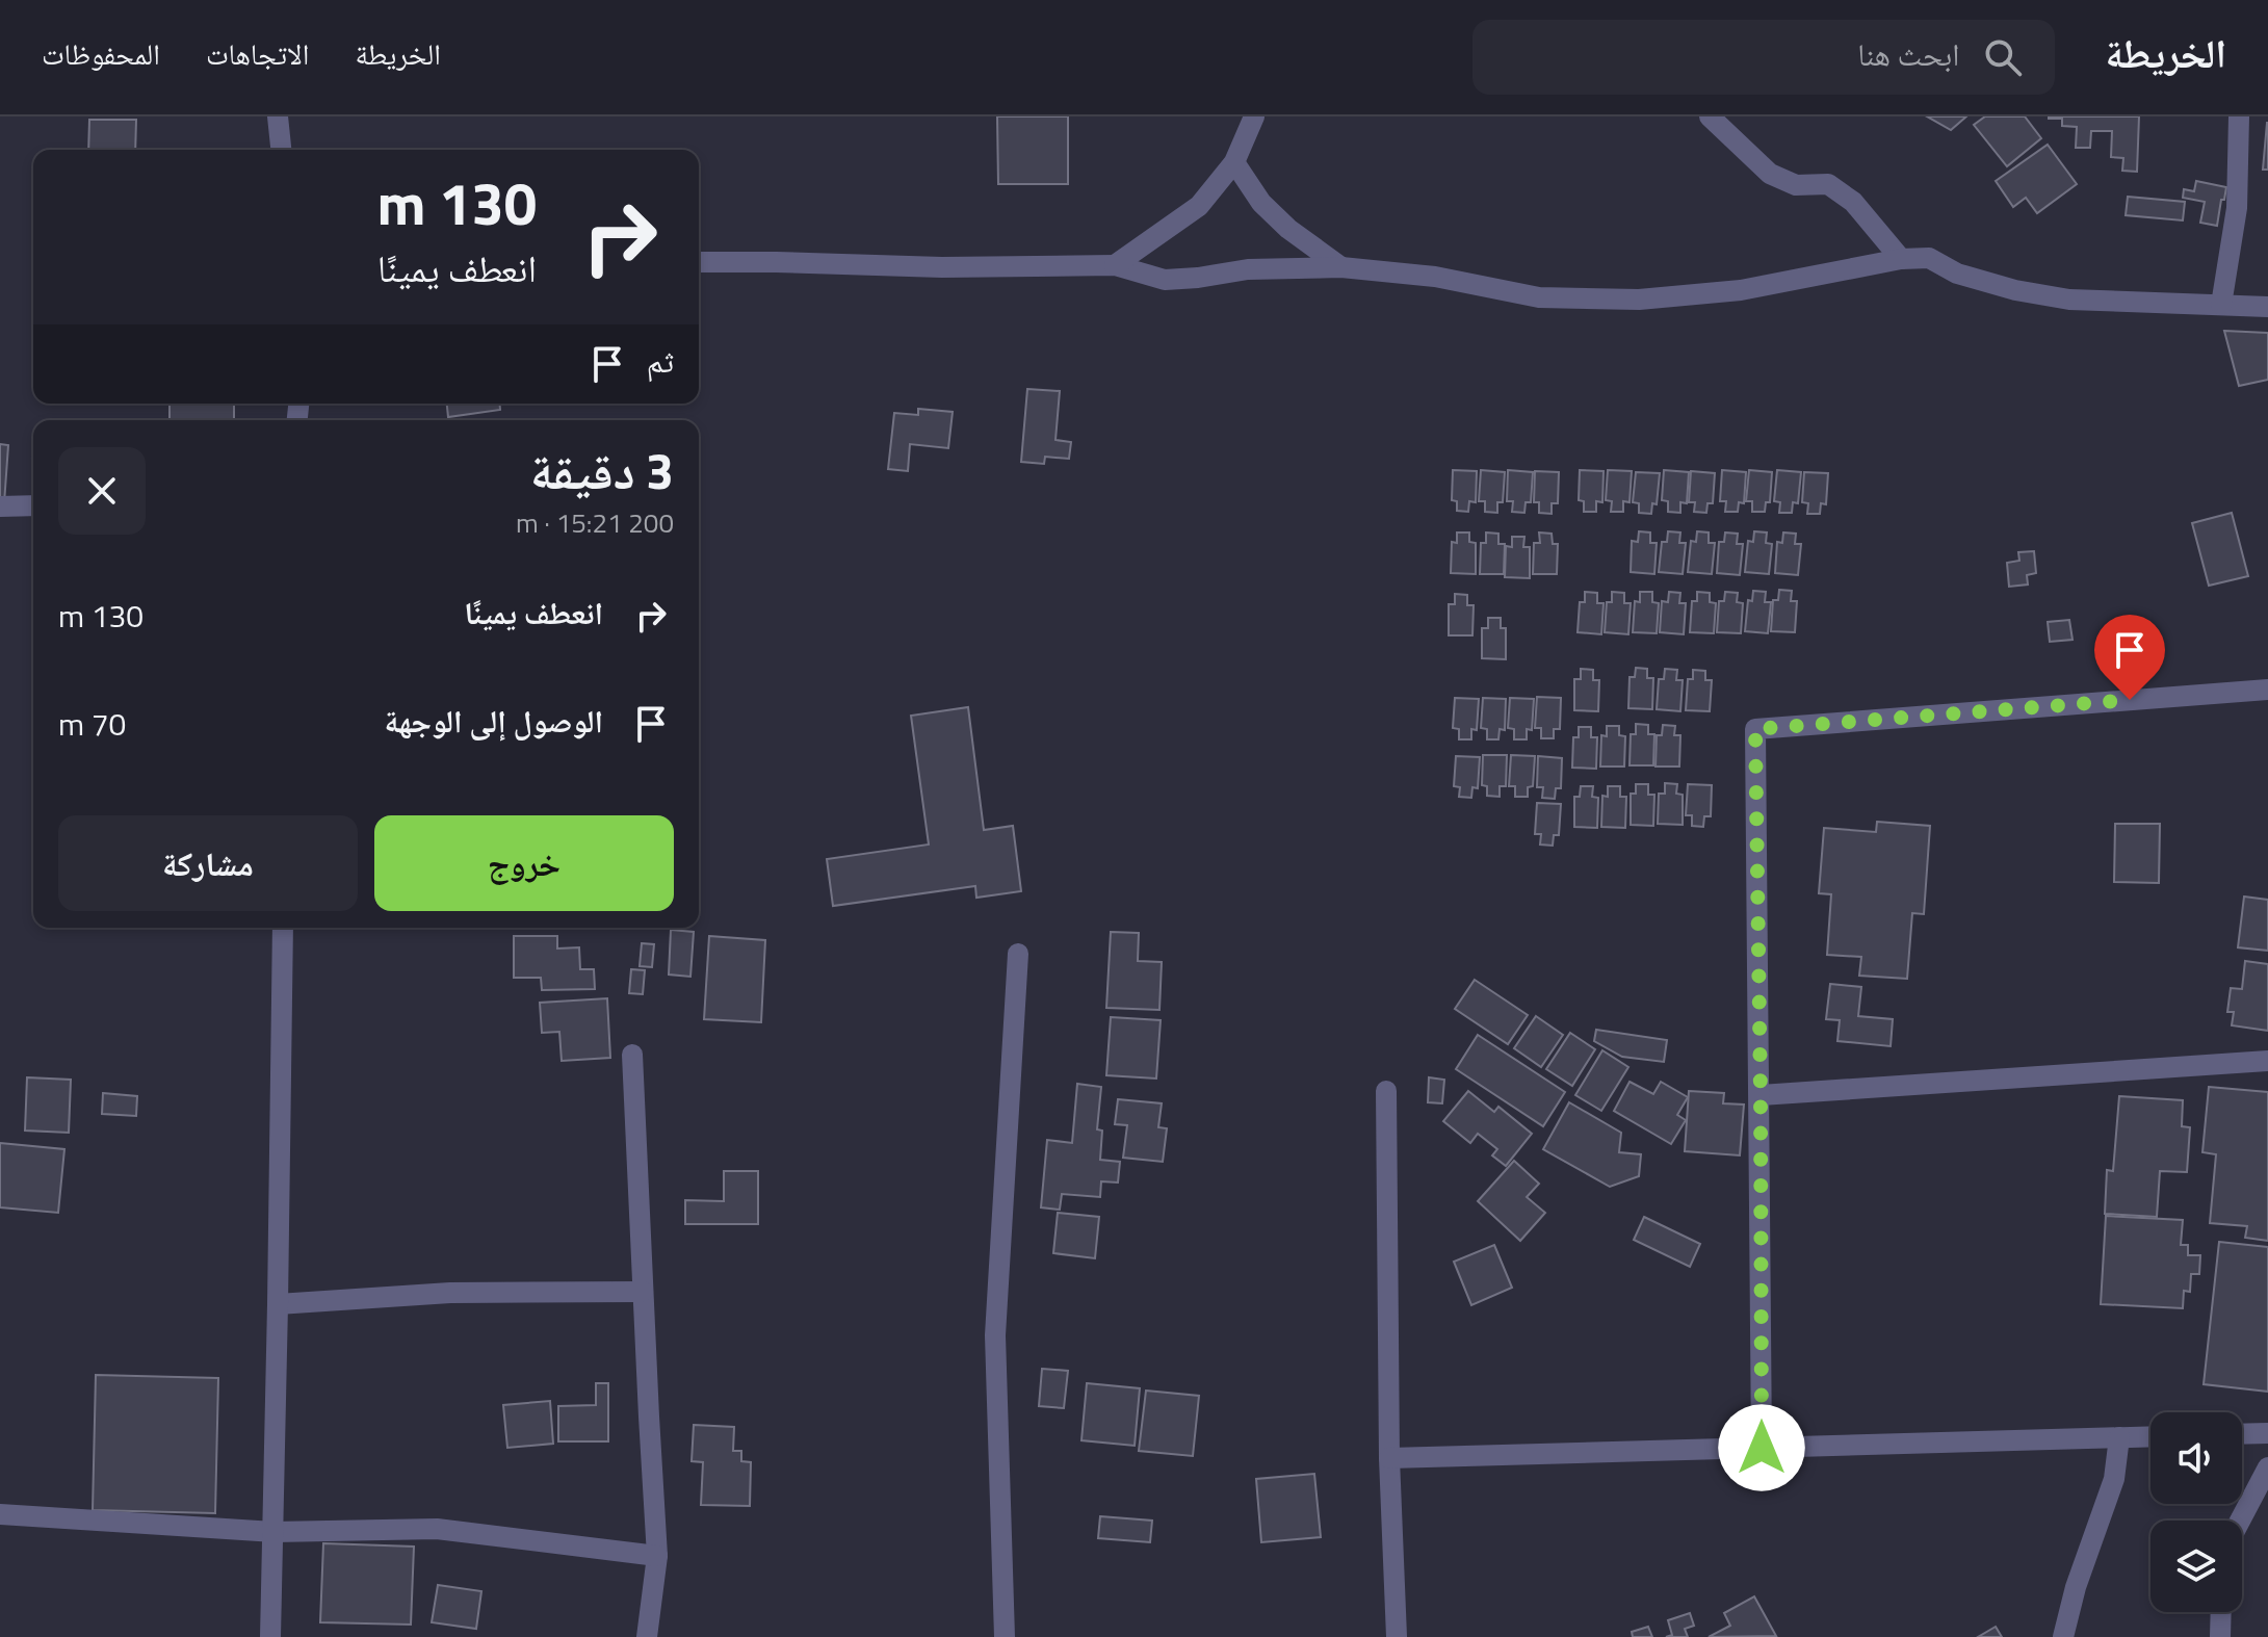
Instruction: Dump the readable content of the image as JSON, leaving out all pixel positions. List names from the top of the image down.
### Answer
{
  "page": {
    "header": "الخريطة",
    "search": "ابحث هنا",
    "nav": ["الخريطة", "الاتجاهات", "المحفوظات"],
    "turn": ["130 m", "انعطف يمينًا"],
    "then": "ثم",
    "heading": ["3 دقيقة", "200 m · 15:21"],
    "list": [
      {
        "name": "انعطف يمينًا",
        "value": "130 m"
      },
      {
        "name": "الوصول إلى الوجهة",
        "value": "70 m"
      }
    ],
    "buttons": ["خروج", "مشاركة"]
  }
}
